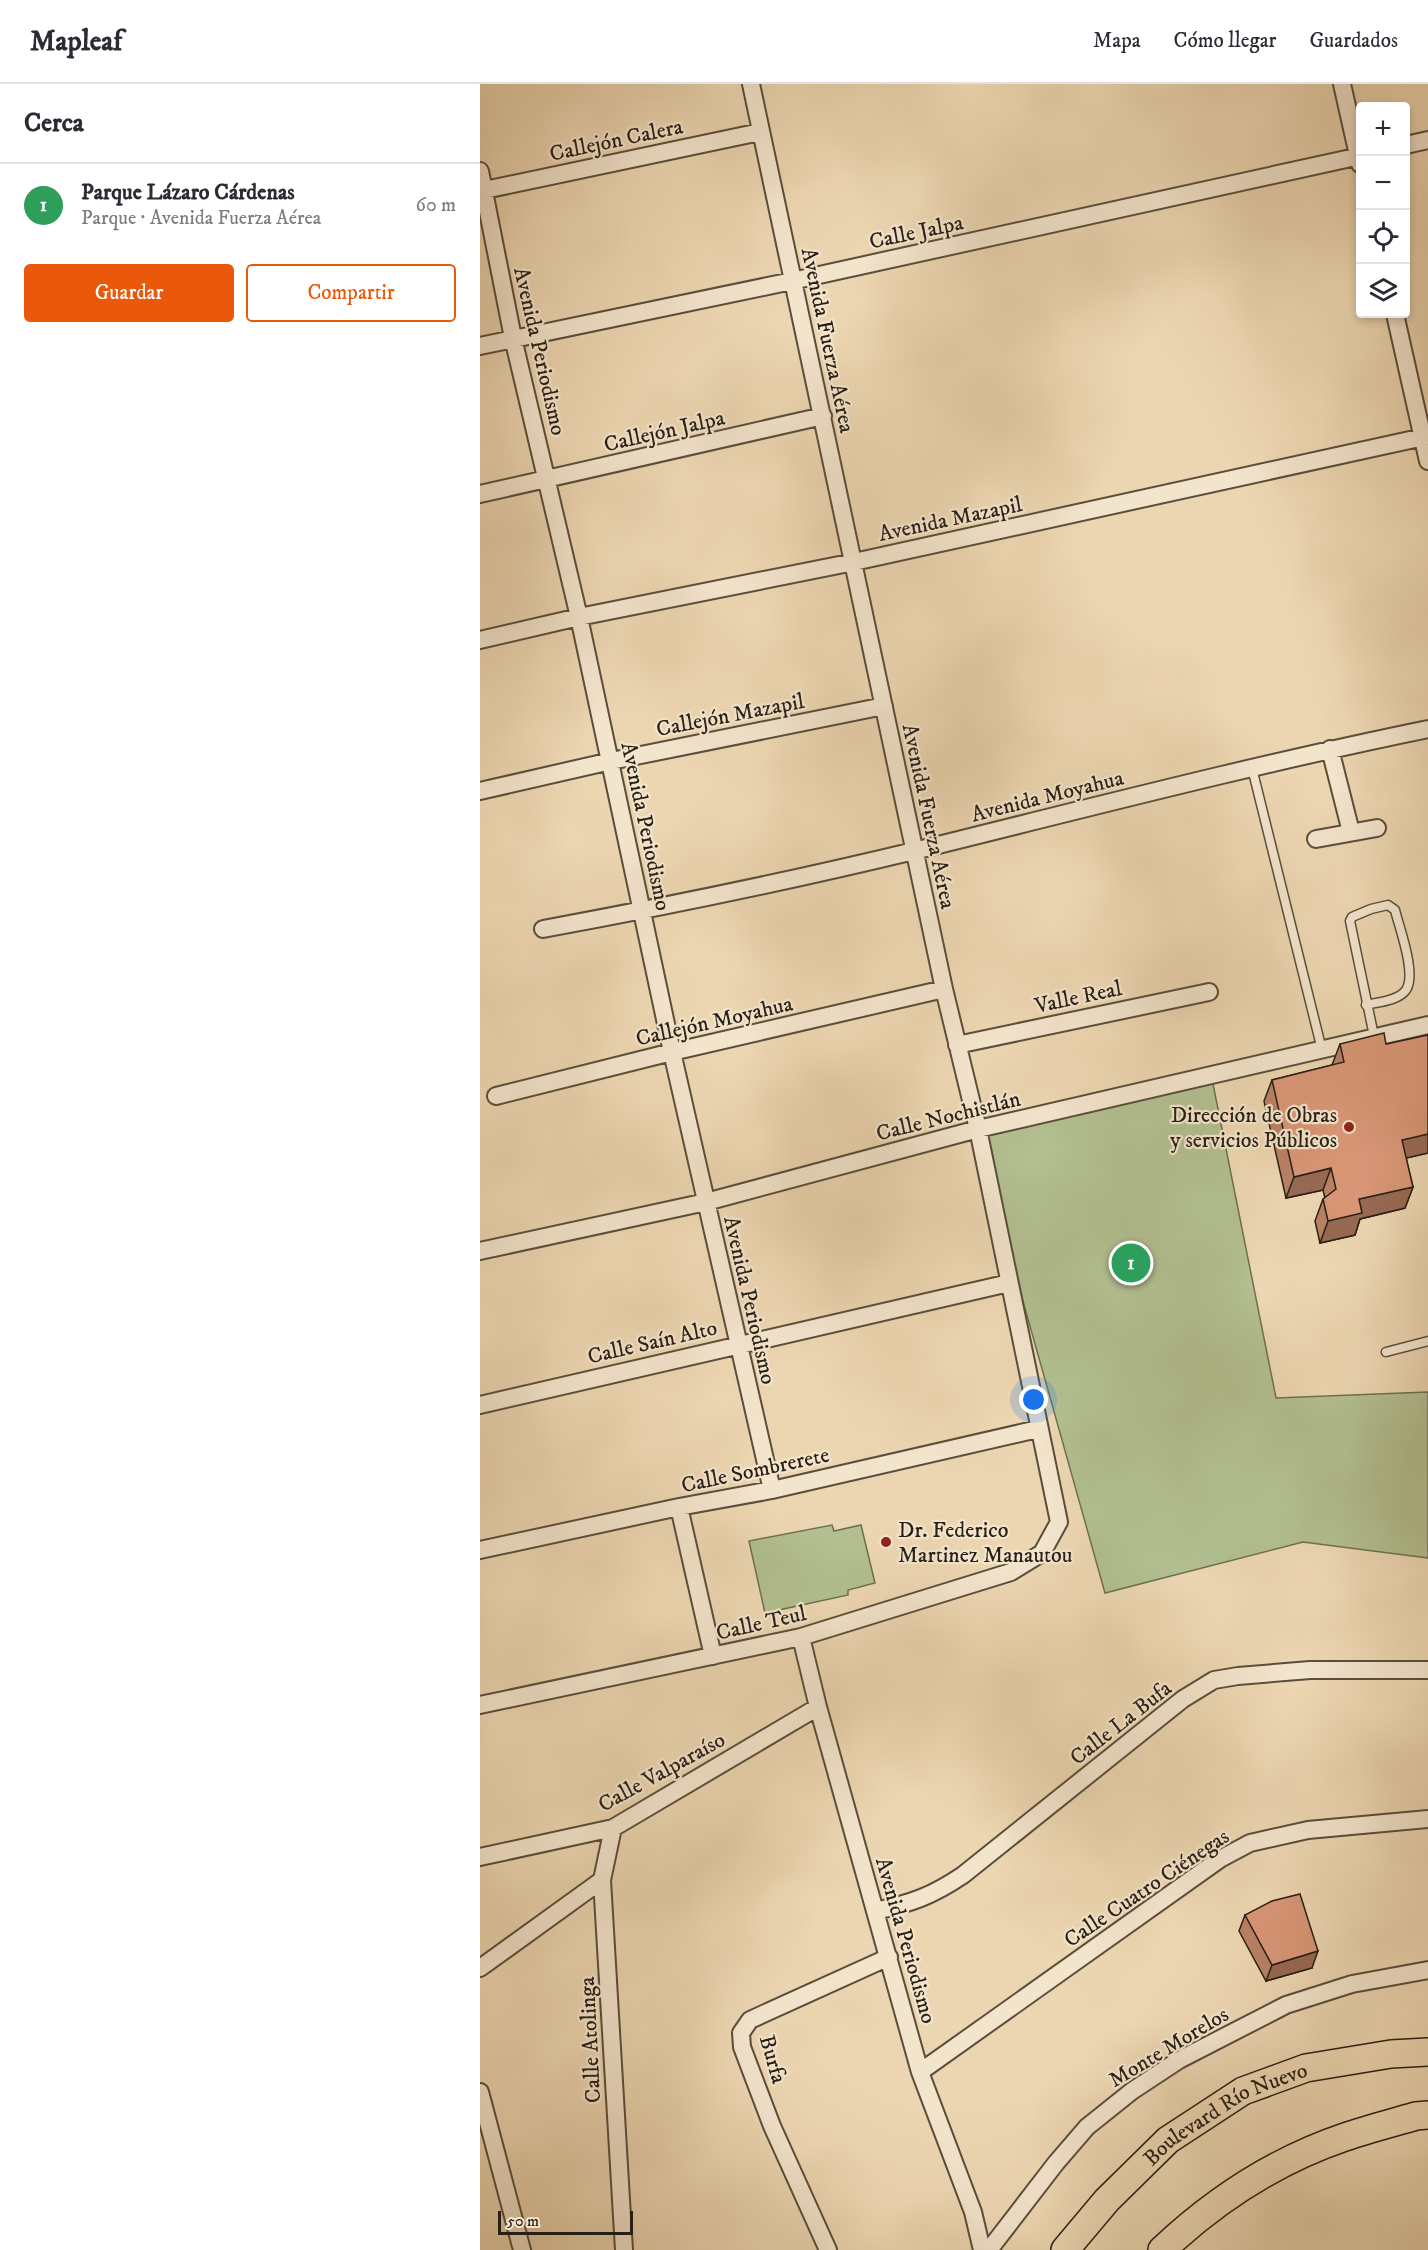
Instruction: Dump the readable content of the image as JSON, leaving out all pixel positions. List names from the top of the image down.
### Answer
{
  "streets": {
    "highway": ["Boulevard Río Nuevo"],
    "street": [
      "Callejón Calera",
      "Calle Jalpa",
      "Avenida Fuerza Aérea",
      "Avenida Periodismo",
      "Callejón Jalpa",
      "Avenida Mazapil",
      "Callejón Mazapil",
      "Avenida Moyahua",
      "Valle Real",
      "Callejón Moyahua",
      "Calle Nochistlán",
      "Calle Saín Alto",
      "Calle Sombrerete",
      "Calle Teul",
      "Calle La Bufa",
      "Calle Valparaíso",
      "Calle Cuatro Ciénegas",
      "Calle Atolinga",
      "Monte Morelos",
      "Burfa"
    ]
  },
  "crossings": [
    ["Callejón Calera", "Avenida Fuerza Aérea"],
    ["Callejón Calera", "Avenida Periodismo"],
    ["Calle Jalpa", "Avenida Fuerza Aérea"],
    ["Calle Jalpa", "Avenida Periodismo"],
    ["Avenida Fuerza Aérea", "Callejón Jalpa"],
    ["Avenida Fuerza Aérea", "Avenida Mazapil"],
    ["Avenida Fuerza Aérea", "Callejón Mazapil"],
    ["Avenida Fuerza Aérea", "Avenida Moyahua"],
    ["Avenida Fuerza Aérea", "Valle Real"],
    ["Avenida Fuerza Aérea", "Callejón Moyahua"],
    ["Avenida Fuerza Aérea", "Calle Nochistlán"],
    ["Avenida Fuerza Aérea", "Calle Saín Alto"],
    ["Avenida Fuerza Aérea", "Calle Sombrerete"],
    ["Avenida Fuerza Aérea", "Calle Teul"],
    ["Avenida Periodismo", "Callejón Jalpa"],
    ["Avenida Periodismo", "Avenida Mazapil"],
    ["Avenida Periodismo", "Callejón Mazapil"],
    ["Avenida Periodismo", "Avenida Moyahua"],
    ["Avenida Periodismo", "Callejón Moyahua"],
    ["Avenida Periodismo", "Calle Nochistlán"],
    ["Avenida Periodismo", "Calle Saín Alto"],
    ["Avenida Periodismo", "Calle Sombrerete"],
    ["Avenida Periodismo", "Calle Teul"],
    ["Avenida Periodismo", "Calle La Bufa"],
    ["Avenida Periodismo", "Calle Valparaíso"],
    ["Avenida Periodismo", "Calle Cuatro Ciénegas"],
    ["Avenida Periodismo", "Burfa"],
    ["Calle Valparaíso", "Calle Atolinga"]
  ],
  "places": ["Dirección de Obras y servicios Públicos", "Dr. Federico Martinez Manautou"],
  "scale_bar": "50 m",
  "page": {
    "header": "Mapleaf",
    "nav": ["Mapa", "Cómo llegar", "Guardados"],
    "heading": "Cerca",
    "map_buttons": ["+", "−"],
    "list": [
      {
        "mark": "1",
        "name": "Parque Lázaro Cárdenas",
        "note": "Parque · Avenida Fuerza Aérea",
        "value": "60 m"
      }
    ],
    "buttons": ["Guardar", "Compartir"],
    "pins": "1",
    "scale": "50 m"
  }
}
